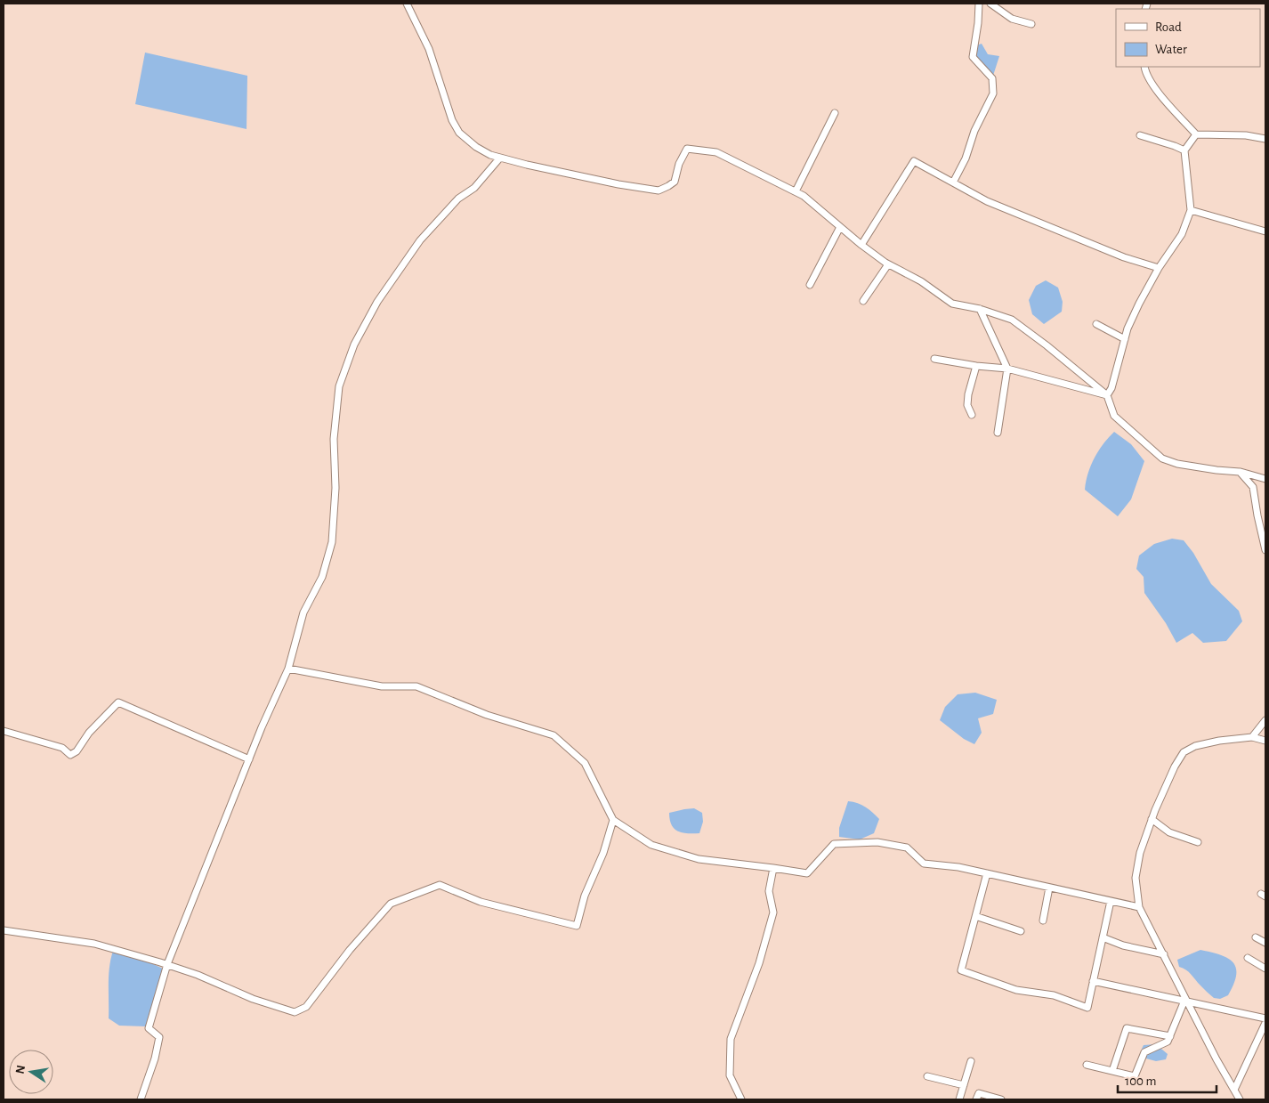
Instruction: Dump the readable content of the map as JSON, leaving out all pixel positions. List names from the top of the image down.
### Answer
{
  "legend": ["Road", "Water"],
  "scale_bar": "100 m",
  "north": "left"
}
